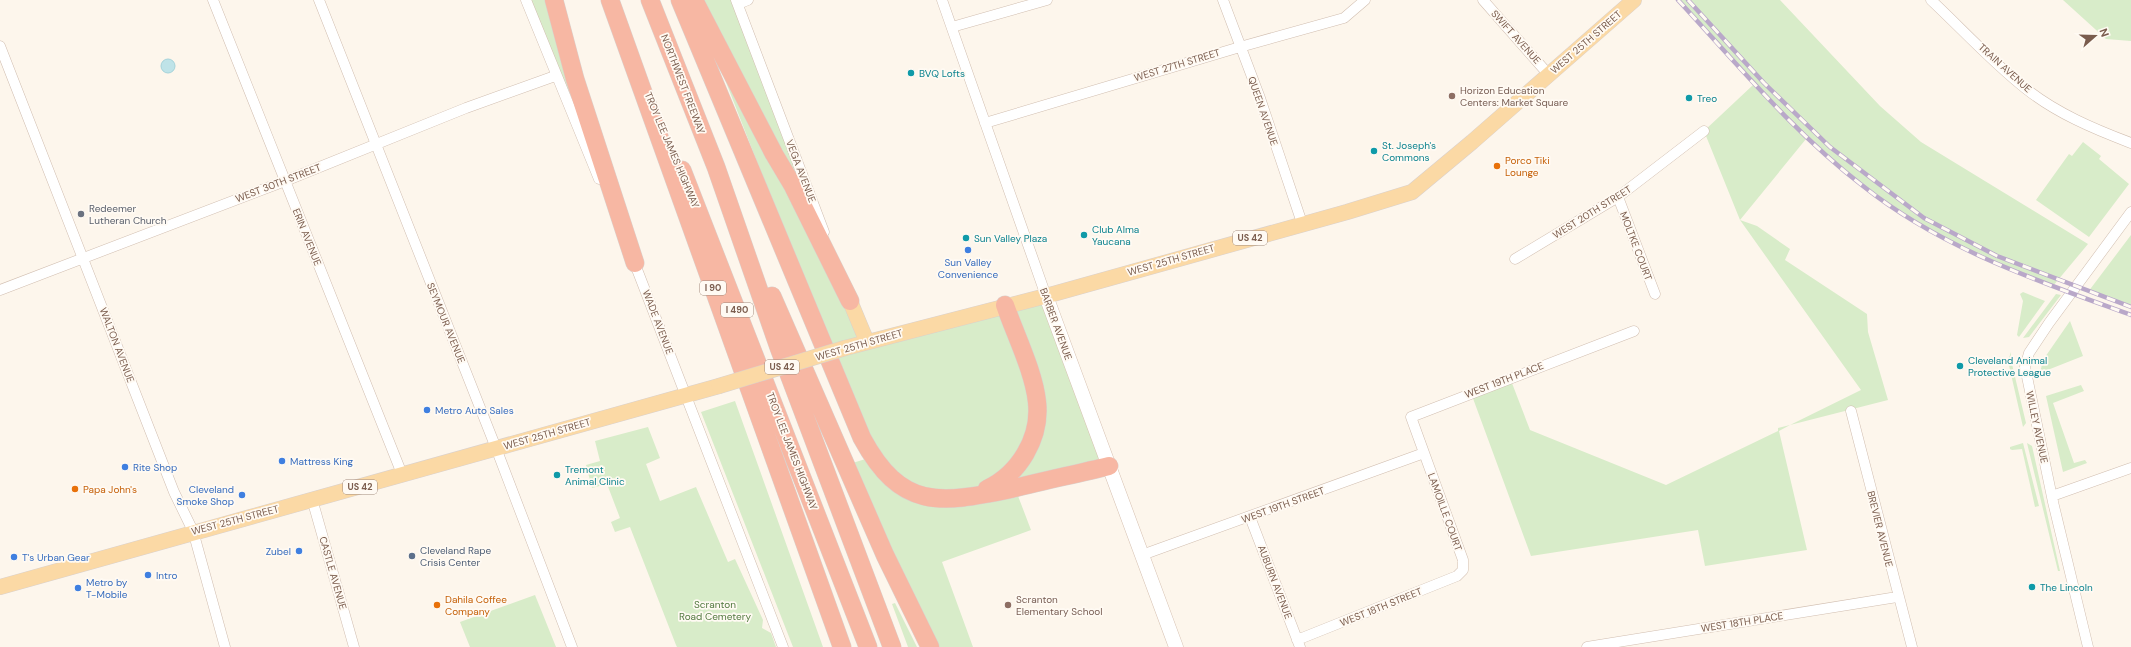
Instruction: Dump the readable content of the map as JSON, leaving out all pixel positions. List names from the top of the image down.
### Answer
{
  "streets": {
    "highway": [
      "NORTHWEST FREEWAY",
      "TROY LEE JAMES HIGHWAY",
      "I 90",
      "I 490"
    ],
    "main road": ["WEST 25TH STREET", "VEGA AVENUE", "US 42"],
    "street": [
      "SWIFT AVENUE",
      "WEST 27TH STREET",
      "TRAIN AVENUE",
      "QUEEN AVENUE",
      "WEST 30TH STREET",
      "WEST 20TH STREET",
      "ERIN AVENUE",
      "MOLTKE COURT",
      "WADE AVENUE",
      "SEYMOUR AVENUE",
      "BARBER AVENUE",
      "WALTON AVENUE",
      "WEST 19TH PLACE",
      "WILLEY AVENUE",
      "WEST 19TH STREET",
      "LAMOILLE COURT",
      "BREVIER AVENUE",
      "CASTLE AVENUE",
      "AUBURN AVENUE",
      "WEST 18TH STREET",
      "WEST 18TH PLACE"
    ]
  },
  "crossings": [
    ["SWIFT AVENUE", "WEST 25TH STREET"],
    ["WEST 25TH STREET", "QUEEN AVENUE"],
    ["WEST 25TH STREET", "VEGA AVENUE"],
    ["WEST 25TH STREET", "ERIN AVENUE"],
    ["WEST 25TH STREET", "WADE AVENUE"],
    ["WEST 25TH STREET", "SEYMOUR AVENUE"],
    ["WEST 25TH STREET", "BARBER AVENUE"],
    ["WEST 25TH STREET", "WALTON AVENUE"],
    ["WEST 25TH STREET", "CASTLE AVENUE"],
    ["WEST 27TH STREET", "QUEEN AVENUE"],
    ["WEST 27TH STREET", "BARBER AVENUE"],
    ["NORTHWEST FREEWAY", "I 490"],
    ["TROY LEE JAMES HIGHWAY", "I 90"],
    ["WEST 30TH STREET", "ERIN AVENUE"],
    ["WEST 30TH STREET", "WADE AVENUE"],
    ["WEST 30TH STREET", "SEYMOUR AVENUE"],
    ["WEST 30TH STREET", "WALTON AVENUE"],
    ["WEST 20TH STREET", "MOLTKE COURT"],
    ["BARBER AVENUE", "WEST 19TH STREET"],
    ["WEST 19TH PLACE", "WEST 19TH STREET"],
    ["WEST 19TH PLACE", "LAMOILLE COURT"],
    ["WEST 19TH STREET", "LAMOILLE COURT"],
    ["WEST 19TH STREET", "AUBURN AVENUE"],
    ["LAMOILLE COURT", "WEST 18TH STREET"],
    ["BREVIER AVENUE", "WEST 18TH PLACE"],
    ["AUBURN AVENUE", "WEST 18TH STREET"]
  ],
  "parks": ["Scranton Road Cemetery"],
  "places": [
    "BVQ Lofts",
    "Horizon Education Centers: Market Square",
    "Treo",
    "St. Joseph's Commons",
    "Porco Tiki Lounge",
    "Redeemer Lutheran Church",
    "Club Alma Yaucana",
    "Sun Valley Plaza",
    "Sun Valley Convenience",
    "Cleveland Animal Protective League",
    "Metro Auto Sales",
    "Mattress King",
    "Rite Shop",
    "Tremont Animal Clinic",
    "Papa John's",
    "Cleveland Smoke Shop",
    "Zubel",
    "Cleveland Rape Crisis Center",
    "T's Urban Gear",
    "Intro",
    "The Lincoln",
    "Metro by T-Mobile",
    "Dahila Coffee Company",
    "Scranton Elementary School"
  ],
  "north": "right"
}
